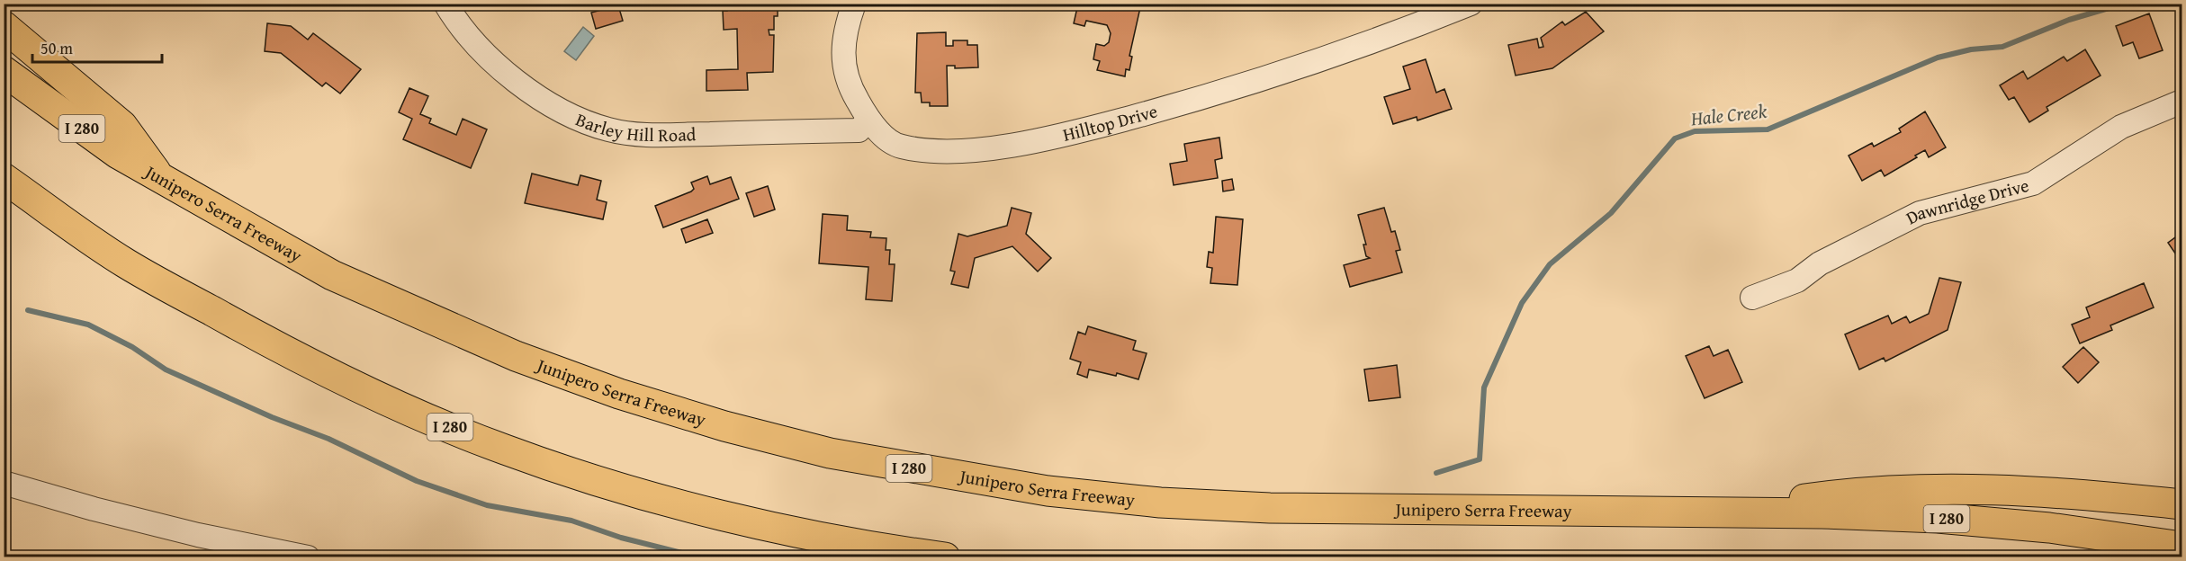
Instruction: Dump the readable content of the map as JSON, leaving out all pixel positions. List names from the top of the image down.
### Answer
{
  "streets": {
    "highway": ["I 280", "Junipero Serra Freeway"],
    "street": ["Hilltop Drive", "Barley Hill Road", "Dawnridge Drive"]
  },
  "crossings": [
    ["Hilltop Drive", "Barley Hill Road"]
  ],
  "water": ["Hale Creek"],
  "scale_bar": "50 m"
}
